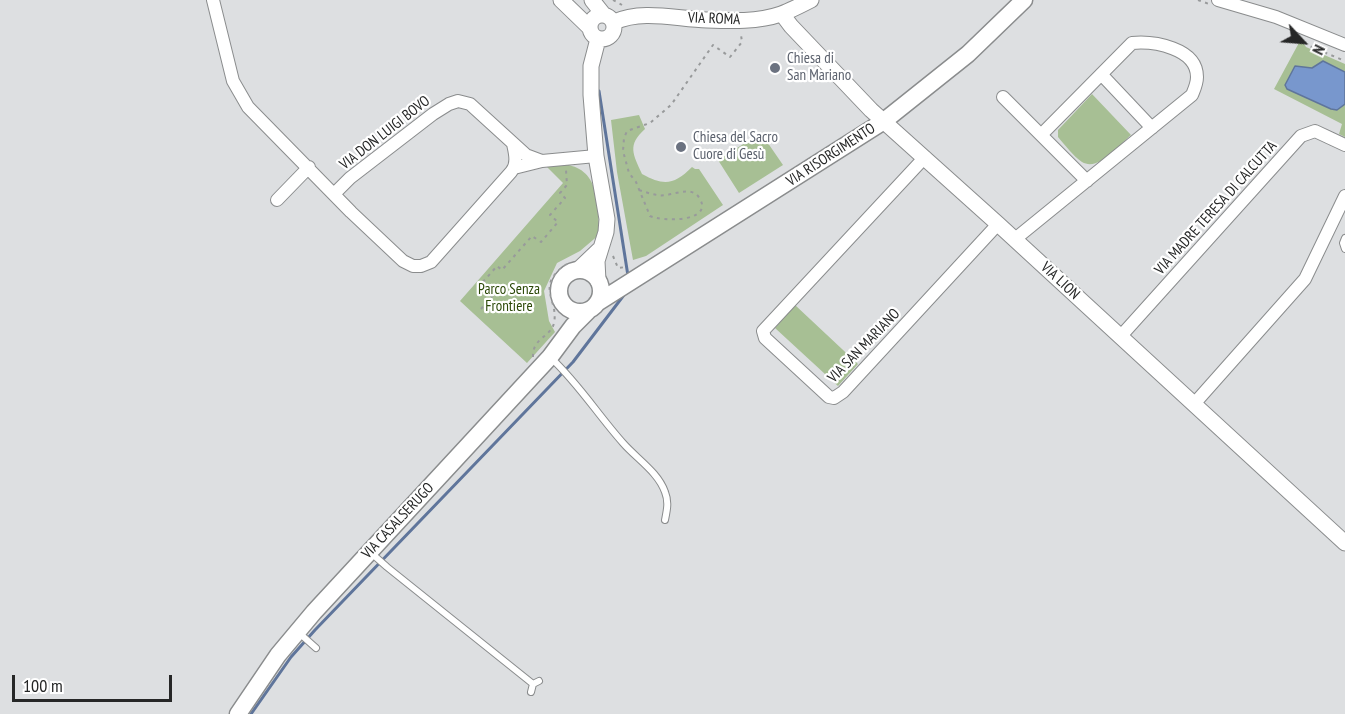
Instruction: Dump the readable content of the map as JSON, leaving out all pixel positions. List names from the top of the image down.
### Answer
{
  "streets": {
    "main road": ["VIA RISORGIMENTO", "VIA CASALSERUGO"],
    "street": [
      "VIA ROMA",
      "VIA DON LUIGI BOVO",
      "VIA MADRE TERESA DI CALCUTTA",
      "VIA LION",
      "VIA SAN MARIANO"
    ]
  },
  "crossings": [
    ["VIA ROMA", "VIA LION"],
    ["VIA RISORGIMENTO", "VIA LION"],
    ["VIA RISORGIMENTO", "VIA CASALSERUGO"],
    ["VIA MADRE TERESA DI CALCUTTA", "VIA LION"],
    ["VIA LION", "VIA SAN MARIANO"]
  ],
  "parks": ["Parco Senza Frontiere"],
  "places": ["Chiesa di San Mariano", "Chiesa del Sacro Cuore di Gesù"],
  "scale_bar": "100 m",
  "north": "bottom right"
}
